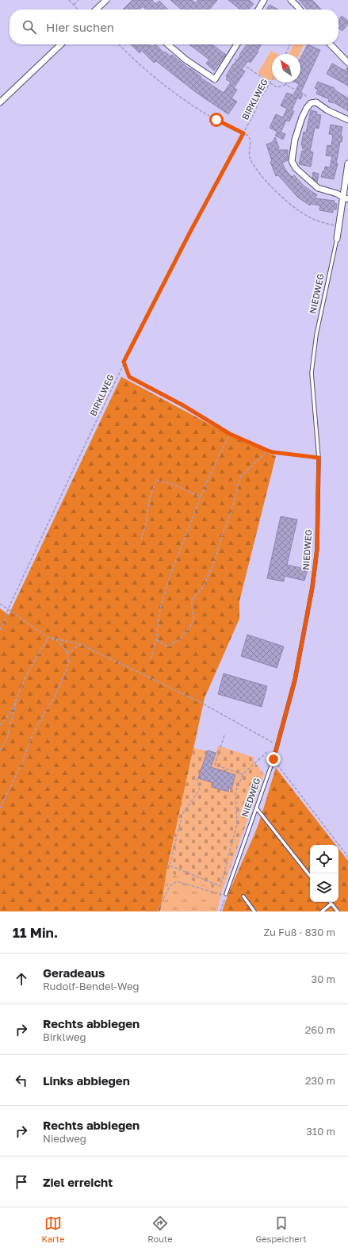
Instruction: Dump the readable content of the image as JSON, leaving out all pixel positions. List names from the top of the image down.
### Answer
{
  "streets": {
    "street": ["NIEDWEG"],
    "path": ["BIRKLWEG"]
  },
  "north": "top left",
  "page": {
    "search": "Hier suchen",
    "heading": ["11 Min.", "Zu Fuß · 830 m"],
    "list": [
      ["Geradeaus", "Rudolf-Bendel-Weg", "30 m"],
      ["Rechts abbiegen", "Birklweg", "260 m"],
      ["Links abbiegen", "230 m"],
      ["Rechts abbiegen", "Niedweg", "310 m"],
      "Ziel erreicht"
    ],
    "nav": ["Karte", "Route", "Gespeichert"]
  }
}
